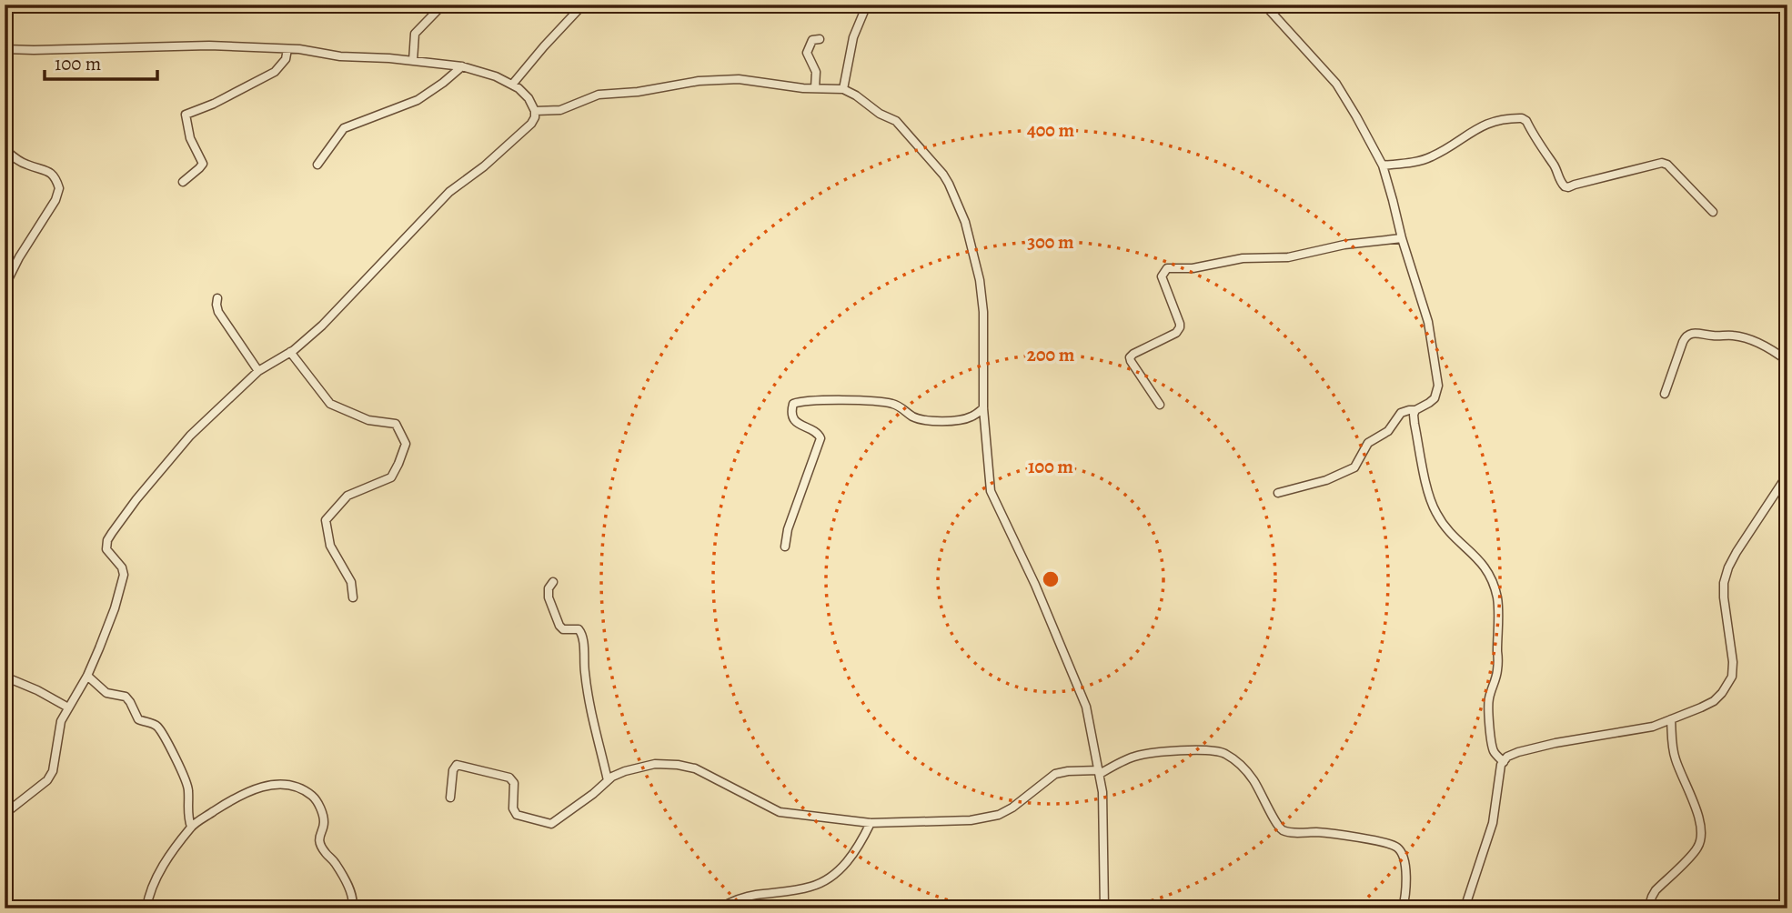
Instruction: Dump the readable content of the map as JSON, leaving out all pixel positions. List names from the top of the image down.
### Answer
{
  "scale_bar": "100 m",
  "rings": [
    "400 m",
    "300 m",
    "200 m",
    "100 m"
  ]
}
